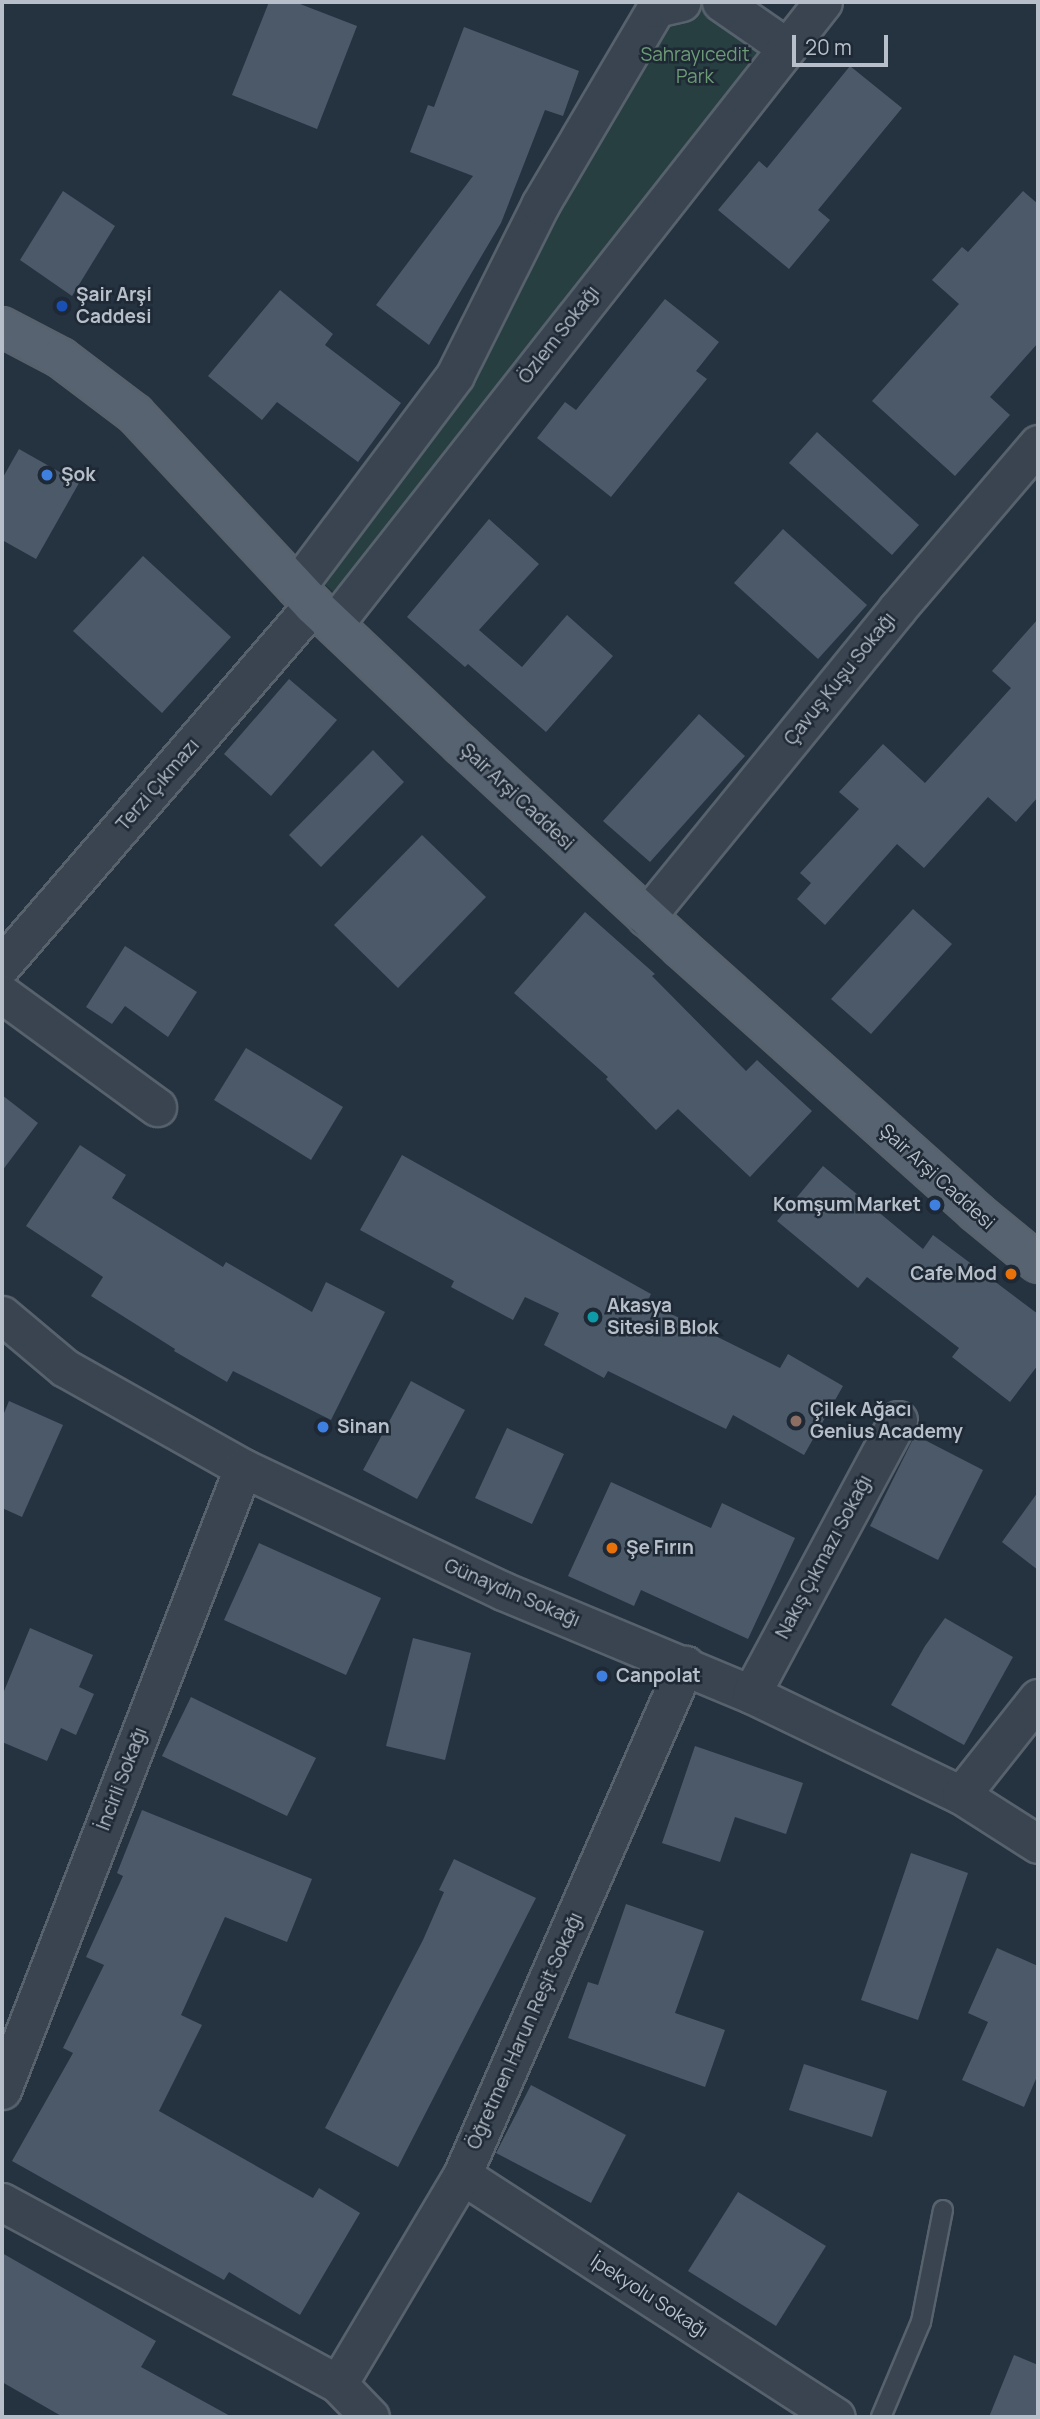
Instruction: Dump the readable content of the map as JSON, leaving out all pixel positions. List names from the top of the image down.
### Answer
{
  "streets": {
    "main road": ["Şair Arşi Caddesi"],
    "street": [
      "Özlem Sokağı",
      "Çavuş Kuşu Sokağı",
      "Terzi Çıkmazı",
      "Nakış Çıkmazı Sokağı",
      "Günaydın Sokağı",
      "İncirli Sokağı",
      "Öğretmen Harun Reşit Sokağı",
      "İpekyolu Sokağı"
    ]
  },
  "crossings": [
    ["Özlem Sokağı", "Terzi Çıkmazı"],
    ["Özlem Sokağı", "Şair Arşi Caddesi"],
    ["Çavuş Kuşu Sokağı", "Şair Arşi Caddesi"],
    ["Terzi Çıkmazı", "Şair Arşi Caddesi"],
    ["Nakış Çıkmazı Sokağı", "Günaydın Sokağı"],
    ["Günaydın Sokağı", "İncirli Sokağı"],
    ["Günaydın Sokağı", "Öğretmen Harun Reşit Sokağı"],
    ["Öğretmen Harun Reşit Sokağı", "İpekyolu Sokağı"]
  ],
  "parks": ["Sahrayıcedit Park"],
  "places": [
    "Şair Arşi Caddesi",
    "Şok",
    "Komşum Market",
    "Cafe Mod",
    "Akasya Sitesi B Blok",
    "Çilek Ağacı Genius Academy",
    "Sinan",
    "Şe Fırın",
    "Canpolat"
  ],
  "scale_bar": "20 m"
}
